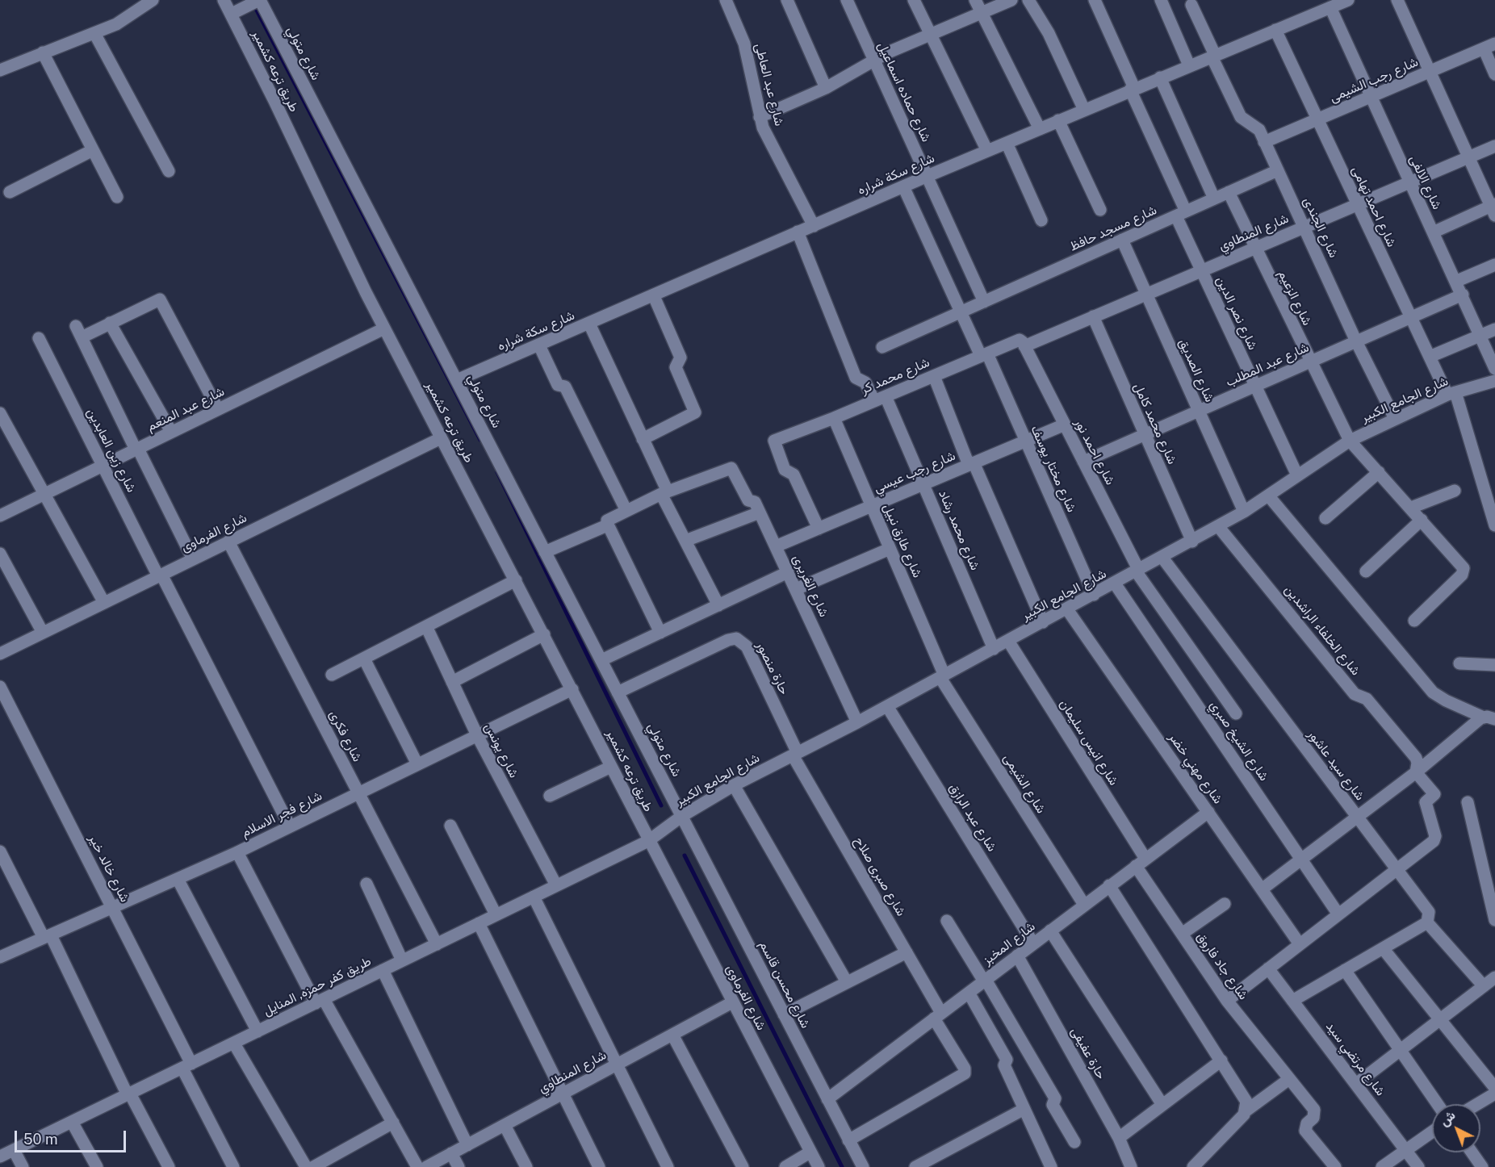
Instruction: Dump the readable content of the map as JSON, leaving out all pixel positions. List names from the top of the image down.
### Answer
{
  "streets": {
    "street": [
      "شارع متولي",
      "طريق ترعه كشمير",
      "شارع رجب الشيمى",
      "شارع عبد العاطى",
      "شارع حماده اسماعيل",
      "شارع سكة شراره",
      "شارع الالفى",
      "شارع احمد تهامى",
      "شارع الجندى",
      "شارع مسجد حافظ",
      "شارع المنطاوي",
      "شارع الزعيم",
      "شارع نصر الدين",
      "شارع عبد المطلب",
      "شارع الصديق",
      "شارع محمد كر",
      "شارع الجامع الكبير",
      "شارع عبد المنعم",
      "شارع محمد كامل",
      "شارع زين العابدين",
      "شارع احمد نور",
      "شارع مختار يوسف",
      "شارع رجب عيسي",
      "شارع محمد رشاد",
      "شارع الفرماوى",
      "شارع طارق نبيل",
      "شارع الغريرى",
      "شارع الخلفاء الراشدين",
      "حارة منصور",
      "شارع فكرى",
      "شارع الشيخ صبري",
      "شارع انيس سليمان",
      "شارع يونس",
      "شارع سيد عاشور",
      "شارع مهني خضر",
      "شارع الشيمى",
      "شارع فجر الاسلام",
      "شارع عبد الرازق",
      "شارع خالد خير",
      "شارع صبرى صلاح",
      "شارع المخبز",
      "شارع جاد فاروق",
      "شارع محسن قاسم",
      "طريق كفر حمزه, المنايل",
      "حارة عفيفى",
      "شارع مرتضي سيد"
    ]
  },
  "crossings": [
    ["شارع متولي", "شارع سكة شراره"],
    ["شارع متولي", "شارع الجامع الكبير"],
    ["شارع متولي", "حارة منصور"],
    ["شارع متولي", "شارع محسن قاسم"],
    ["طريق ترعه كشمير", "شارع الجامع الكبير"],
    ["طريق ترعه كشمير", "شارع عبد المنعم"],
    ["طريق ترعه كشمير", "شارع الفرماوى"],
    ["طريق ترعه كشمير", "شارع فجر الاسلام"],
    ["طريق ترعه كشمير", "طريق كفر حمزه, المنايل"],
    ["شارع رجب الشيمى", "شارع الالفى"],
    ["شارع رجب الشيمى", "شارع احمد تهامى"],
    ["شارع رجب الشيمى", "شارع الجندى"],
    ["شارع عبد العاطى", "شارع سكة شراره"],
    ["شارع حماده اسماعيل", "شارع سكة شراره"],
    ["شارع حماده اسماعيل", "شارع مسجد حافظ"],
    ["شارع سكة شراره", "شارع الالفى"],
    ["شارع سكة شراره", "شارع احمد تهامى"],
    ["شارع سكة شراره", "شارع الجندى"],
    ["شارع سكة شراره", "شارع نصر الدين"],
    ["شارع سكة شراره", "شارع مختار يوسف"],
    ["شارع سكة شراره", "شارع محمد رشاد"],
    ["شارع الالفى", "شارع المنطاوي"],
    ["شارع الالفى", "شارع عبد المطلب"],
    ["شارع احمد تهامى", "شارع المنطاوي"],
    ["شارع احمد تهامى", "شارع عبد المطلب"],
    ["شارع احمد تهامى", "شارع الجامع الكبير"],
    ["شارع الجندى", "شارع مسجد حافظ"],
    ["شارع الجندى", "شارع المنطاوي"],
    ["شارع الجندى", "شارع عبد المطلب"],
    ["شارع الجندى", "شارع الجامع الكبير"],
    ["شارع مسجد حافظ", "شارع الزعيم"],
    ["شارع مسجد حافظ", "شارع نصر الدين"],
    ["شارع مسجد حافظ", "شارع الصديق"],
    ["شارع مسجد حافظ", "شارع مختار يوسف"],
    ["شارع المنطاوي", "شارع الزعيم"],
    ["شارع المنطاوي", "شارع نصر الدين"],
    ["شارع المنطاوي", "شارع الصديق"],
    ["شارع المنطاوي", "شارع محمد كر"],
    ["شارع المنطاوي", "شارع محمد كامل"],
    ["شارع المنطاوي", "شارع احمد نور"],
    ["شارع المنطاوي", "شارع الفرماوى"],
    ["شارع الزعيم", "شارع عبد المطلب"],
    ["شارع الزعيم", "شارع الجامع الكبير"],
    ["شارع نصر الدين", "شارع عبد المطلب"],
    ["شارع نصر الدين", "شارع الجامع الكبير"],
    ["شارع عبد المطلب", "شارع الصديق"],
    ["شارع عبد المطلب", "شارع محمد كامل"],
    ["شارع عبد المطلب", "شارع احمد نور"],
    ["شارع الصديق", "شارع الجامع الكبير"],
    ["شارع محمد كر", "شارع احمد نور"],
    ["شارع محمد كر", "شارع مختار يوسف"],
    ["شارع محمد كر", "شارع رجب عيسي"],
    ["شارع محمد كر", "شارع محمد رشاد"],
    ["شارع محمد كر", "شارع طارق نبيل"],
    ["شارع الجامع الكبير", "شارع محمد كامل"],
    ["شارع الجامع الكبير", "شارع احمد نور"],
    ["شارع الجامع الكبير", "شارع مختار يوسف"],
    ["شارع الجامع الكبير", "شارع محمد رشاد"],
    ["شارع الجامع الكبير", "شارع الفرماوى"],
    ["شارع الجامع الكبير", "شارع طارق نبيل"],
    ["شارع الجامع الكبير", "شارع الغريرى"],
    ["شارع الجامع الكبير", "شارع الخلفاء الراشدين"],
    ["شارع الجامع الكبير", "حارة منصور"],
    ["شارع الجامع الكبير", "شارع الشيخ صبري"],
    ["شارع الجامع الكبير", "شارع انيس سليمان"],
    ["شارع الجامع الكبير", "شارع سيد عاشور"],
    ["شارع الجامع الكبير", "شارع مهني خضر"],
    ["شارع الجامع الكبير", "شارع الشيمى"],
    ["شارع الجامع الكبير", "شارع عبد الرازق"],
    ["شارع الجامع الكبير", "شارع صبرى صلاح"],
    ["شارع الجامع الكبير", "شارع محسن قاسم"],
    ["شارع الجامع الكبير", "طريق كفر حمزه, المنايل"],
    ["شارع عبد المنعم", "شارع زين العابدين"],
    ["شارع زين العابدين", "شارع الفرماوى"],
    ["شارع زين العابدين", "شارع فجر الاسلام"],
    ["شارع احمد نور", "شارع رجب عيسي"],
    ["شارع مختار يوسف", "شارع رجب عيسي"],
    ["شارع رجب عيسي", "شارع محمد رشاد"],
    ["شارع رجب عيسي", "شارع طارق نبيل"],
    ["شارع رجب عيسي", "شارع الغريرى"],
    ["شارع الفرماوى", "شارع فكرى"],
    ["شارع الفرماوى", "طريق كفر حمزه, المنايل"],
    ["شارع طارق نبيل", "شارع الشيمى"],
    ["شارع الخلفاء الراشدين", "شارع سيد عاشور"],
    ["حارة منصور", "شارع صبرى صلاح"],
    ["شارع فكرى", "شارع فجر الاسلام"],
    ["شارع فكرى", "طريق كفر حمزه, المنايل"],
    ["شارع انيس سليمان", "شارع المخبز"],
    ["شارع انيس سليمان", "شارع جاد فاروق"],
    ["شارع يونس", "شارع فجر الاسلام"],
    ["شارع يونس", "طريق كفر حمزه, المنايل"],
    ["شارع مهني خضر", "شارع المخبز"],
    ["شارع الشيمى", "شارع المخبز"],
    ["شارع فجر الاسلام", "شارع خالد خير"],
    ["شارع عبد الرازق", "شارع المخبز"],
    ["شارع خالد خير", "طريق كفر حمزه, المنايل"],
    ["شارع صبرى صلاح", "شارع المخبز"],
    ["شارع صبرى صلاح", "شارع محسن قاسم"],
    ["شارع المخبز", "شارع جاد فاروق"],
    ["شارع المخبز", "شارع محسن قاسم"],
    ["شارع المخبز", "حارة عفيفى"]
  ],
  "scale_bar": "50 m",
  "north": "top left"
}
